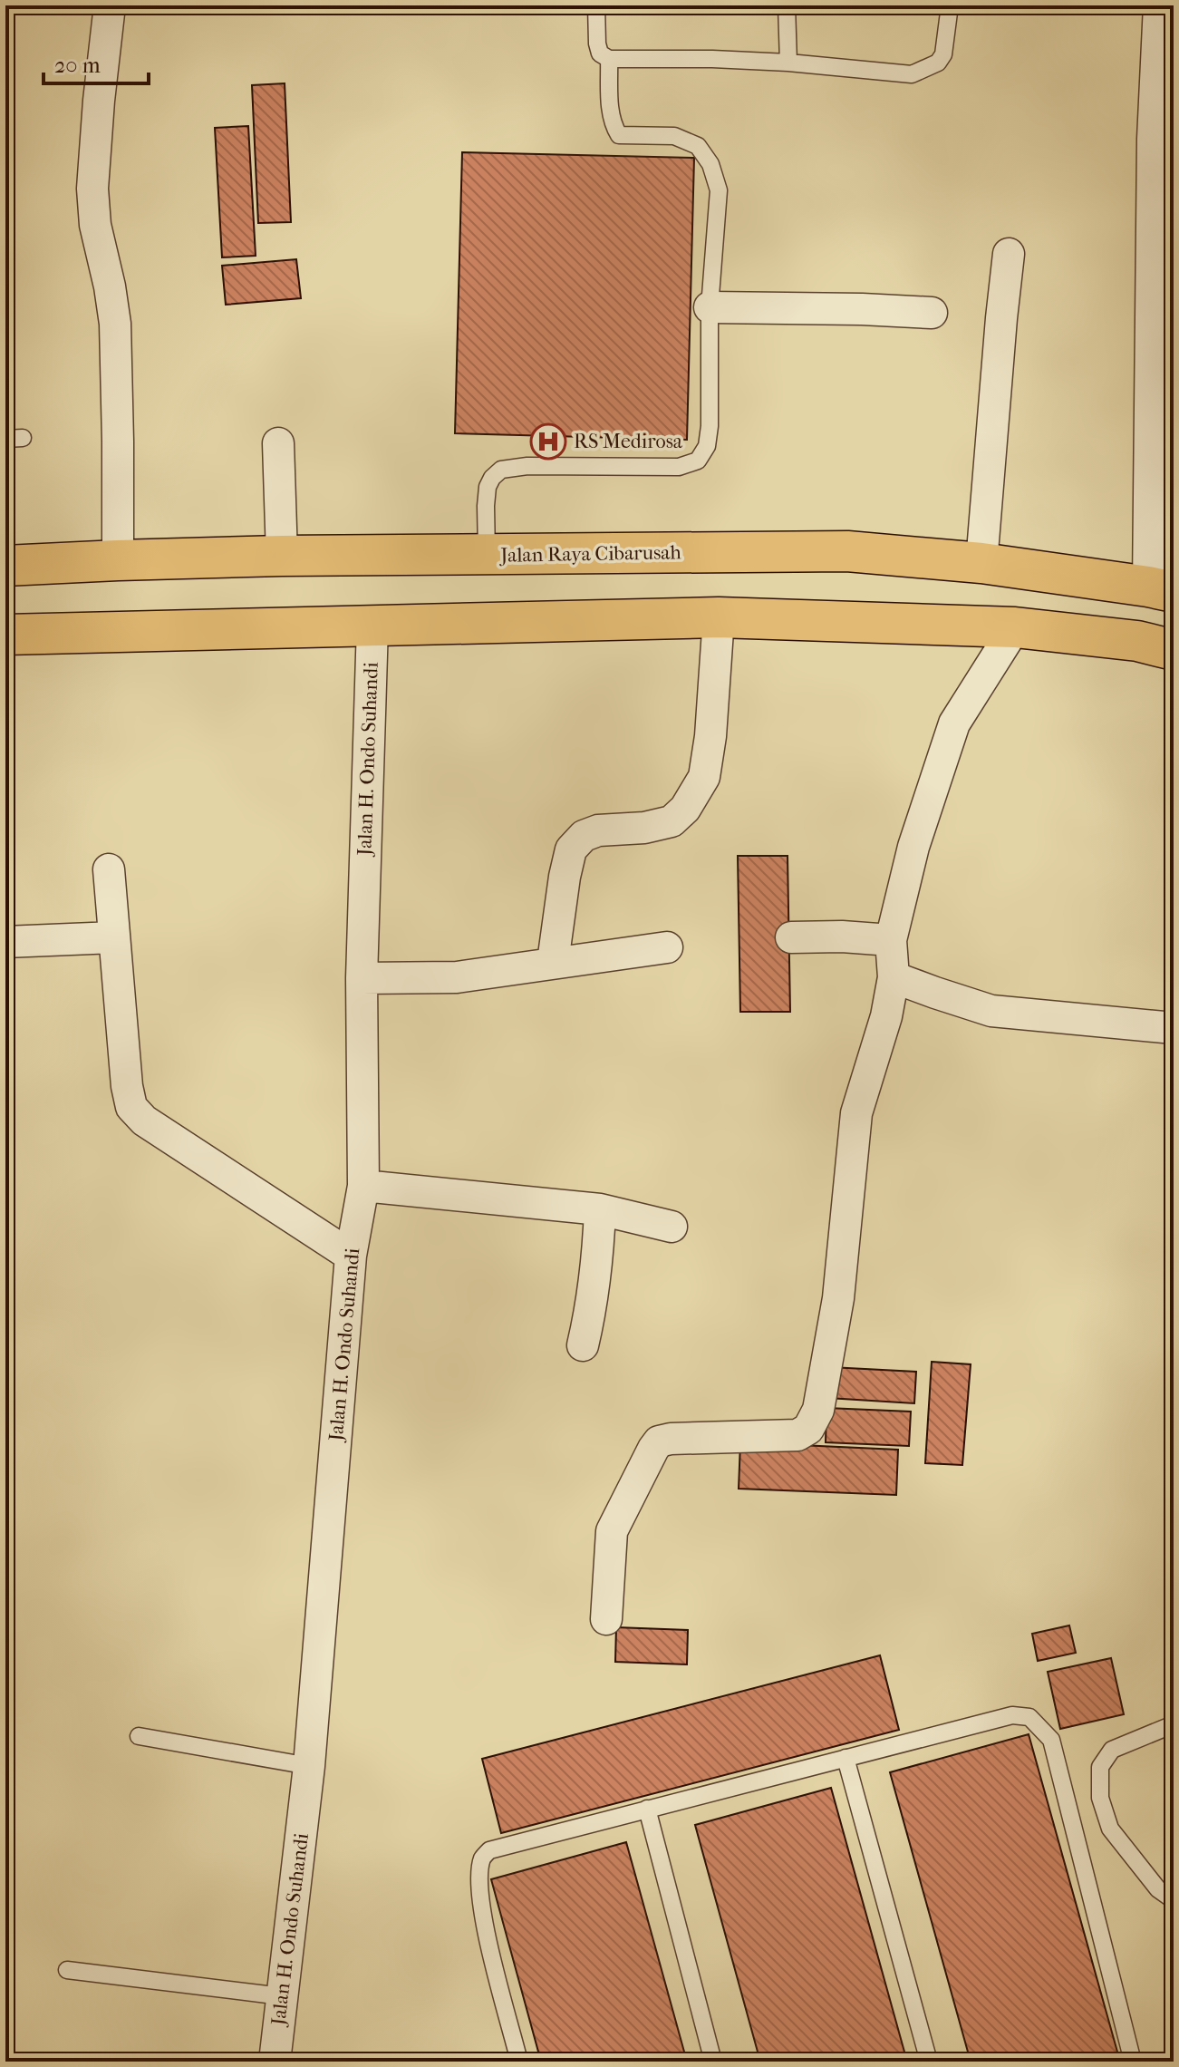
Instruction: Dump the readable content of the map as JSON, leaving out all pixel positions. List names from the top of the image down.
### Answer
{
  "streets": {
    "main road": ["Jalan Raya Cibarusah"],
    "street": ["Jalan H. Ondo Suhandi"]
  },
  "places": {
    "hospital": ["RS Medirosa"]
  },
  "scale_bar": "20 m"
}
